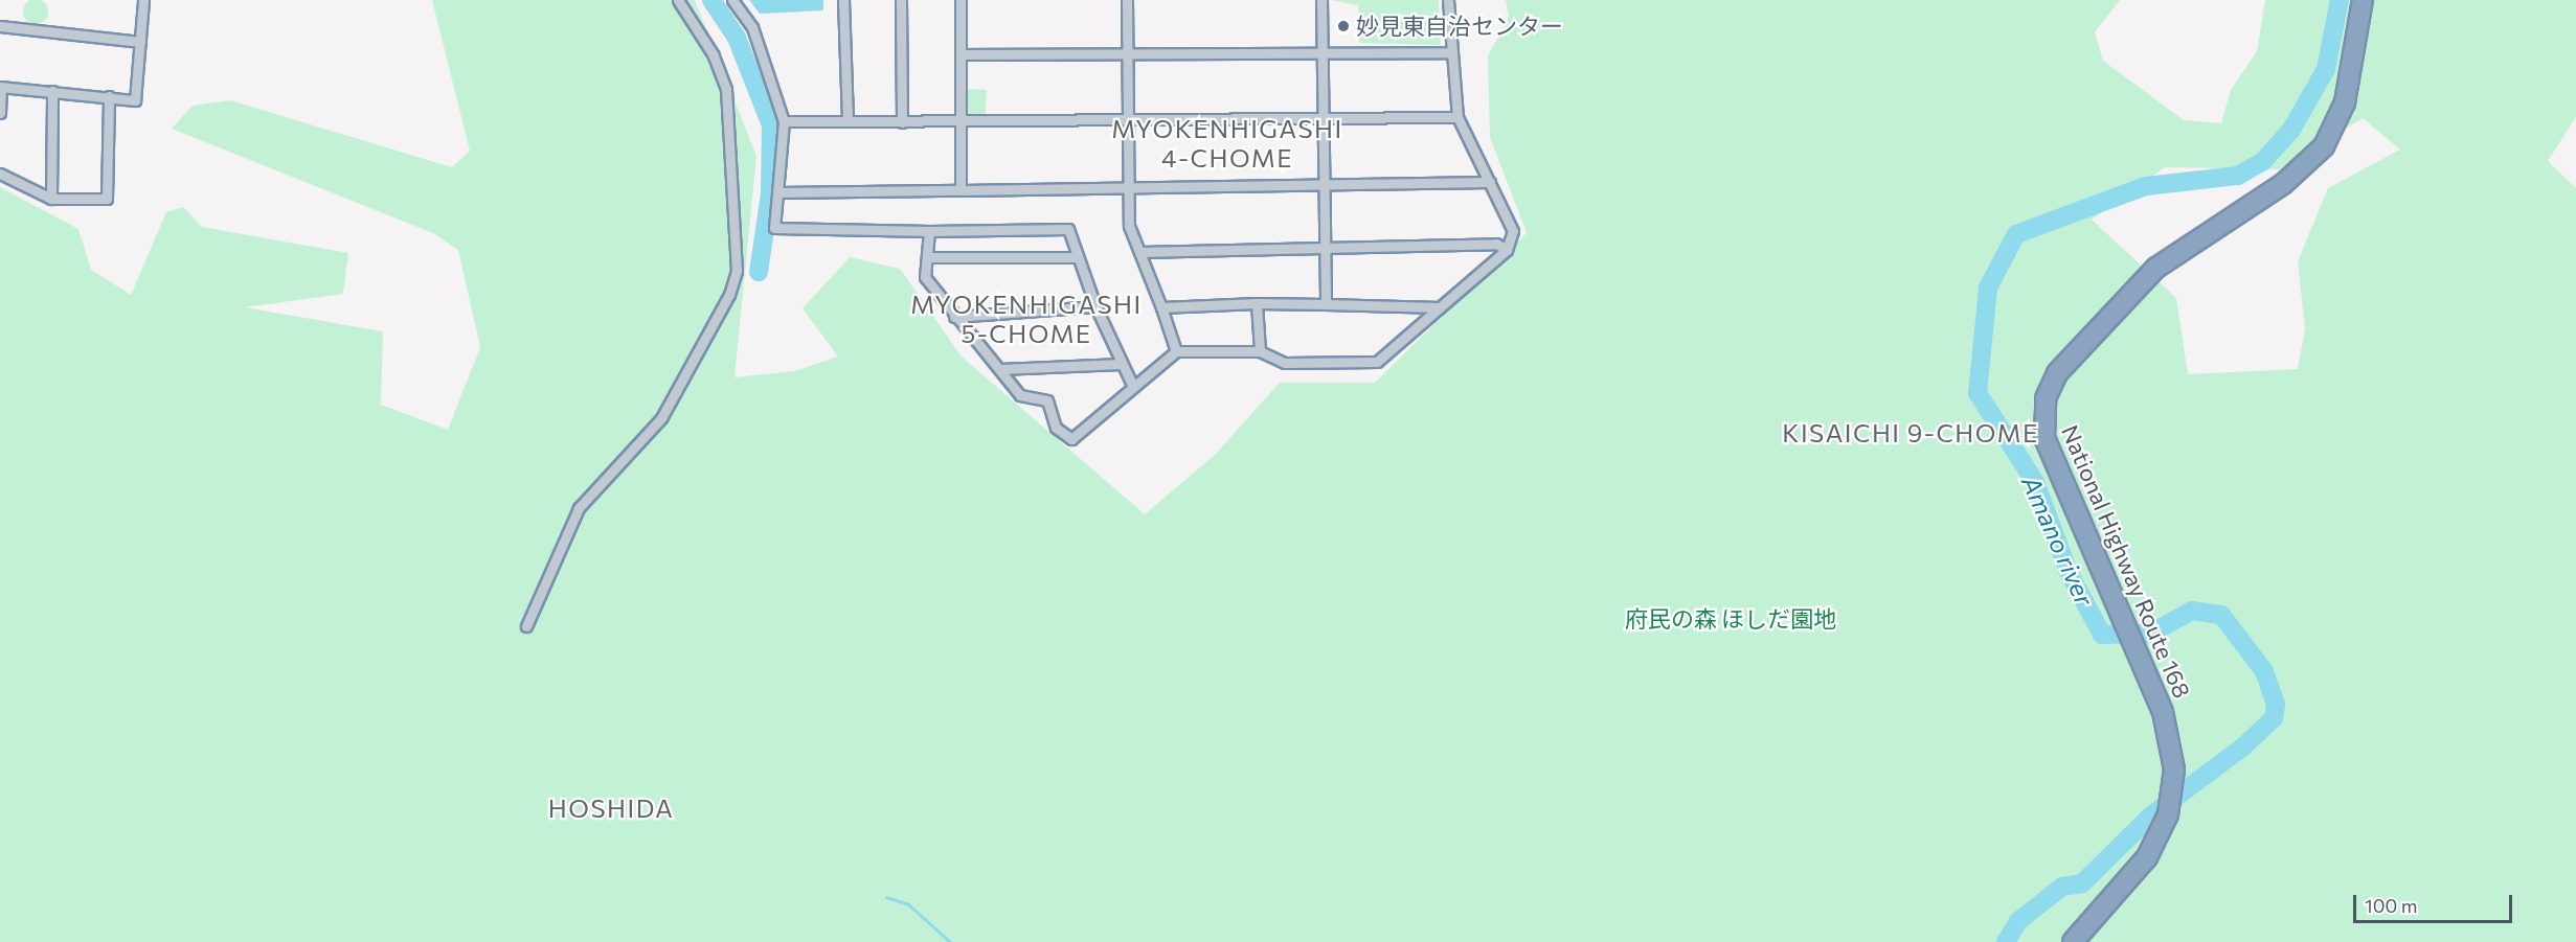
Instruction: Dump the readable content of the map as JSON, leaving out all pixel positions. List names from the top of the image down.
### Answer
{
  "streets": {
    "highway": ["National Highway Route 168"]
  },
  "districts": [
    "MYOKENHIGASHI 4-CHOME",
    "MYOKENHIGASHI 5-CHOME",
    "KISAICHI 9-CHOME",
    "HOSHIDA"
  ],
  "water": ["Amano river"],
  "parks": ["府民の森 ほしだ園地"],
  "places": ["妙見東自治センター"],
  "scale_bar": "100 m"
}
